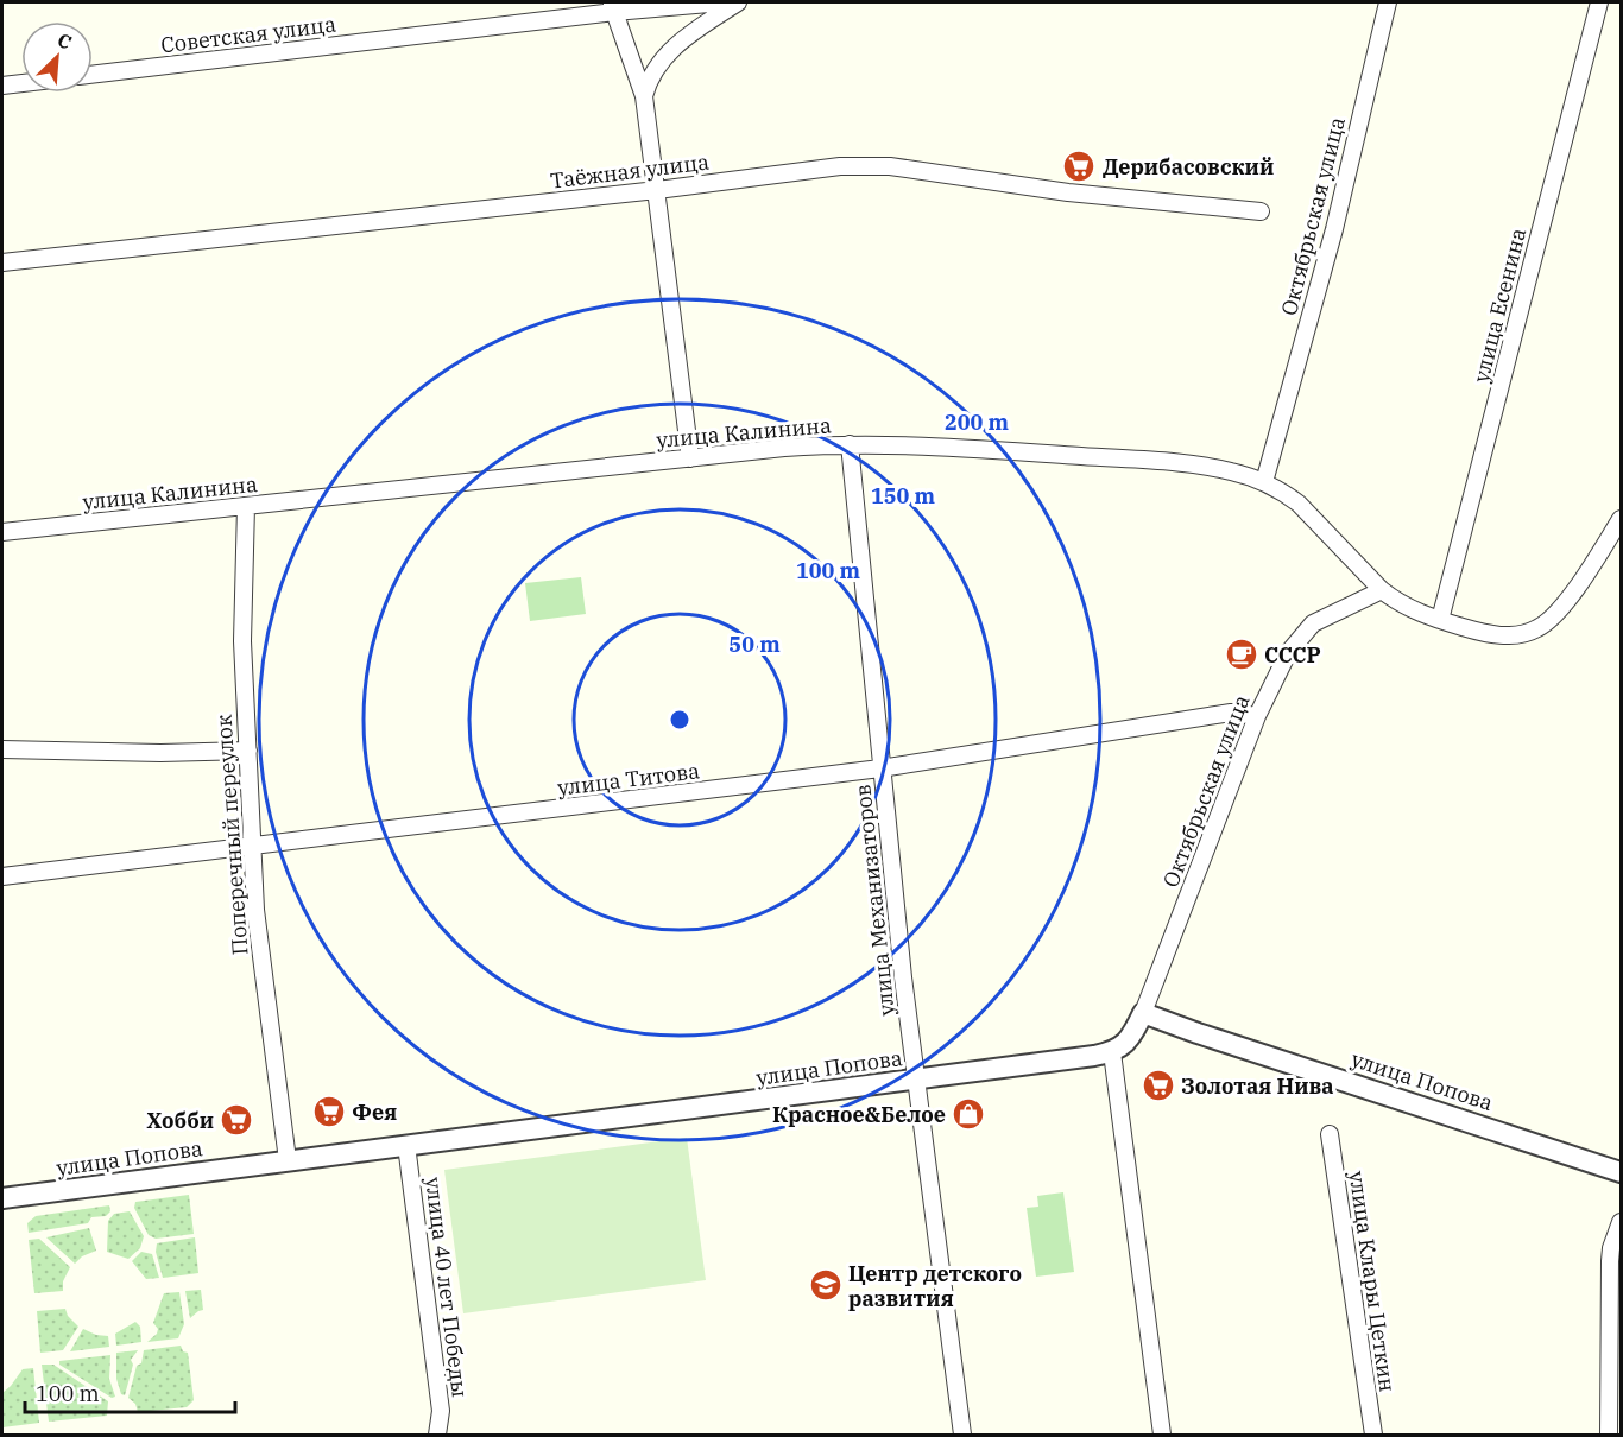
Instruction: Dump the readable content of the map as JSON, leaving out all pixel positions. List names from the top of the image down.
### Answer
{
  "streets": {
    "street": [
      "Советская улица",
      "Таёжная улица",
      "Октябрьская улица",
      "улица Есенина",
      "улица Калинина",
      "улица Титова",
      "Поперечный переулок",
      "улица Механизаторов",
      "улица Попова",
      "улица Клары Цеткин",
      "улица 40 лет Победы"
    ]
  },
  "crossings": [
    ["Октябрьская улица", "улица Калинина"],
    ["Октябрьская улица", "улица Титова"],
    ["Октябрьская улица", "улица Попова"],
    ["улица Есенина", "улица Калинина"],
    ["улица Калинина", "Поперечный переулок"],
    ["улица Калинина", "улица Механизаторов"],
    ["улица Титова", "Поперечный переулок"],
    ["улица Титова", "улица Механизаторов"],
    ["Поперечный переулок", "улица Попова"],
    ["улица Механизаторов", "улица Попова"],
    ["улица Попова", "улица 40 лет Победы"]
  ],
  "places": {
    "supermarket": [
      "Дерибасовский",
      "Золотая Нива",
      "Фея",
      "Хобби"
    ],
    "cafe": ["СССР"],
    "shop": ["Красное&Белое"],
    "school or university": ["Центр детского развития"]
  },
  "scale_bar": "100 m",
  "north": "top right",
  "rings": [
    "200 m",
    "150 m",
    "100 m",
    "50 m"
  ]
}
